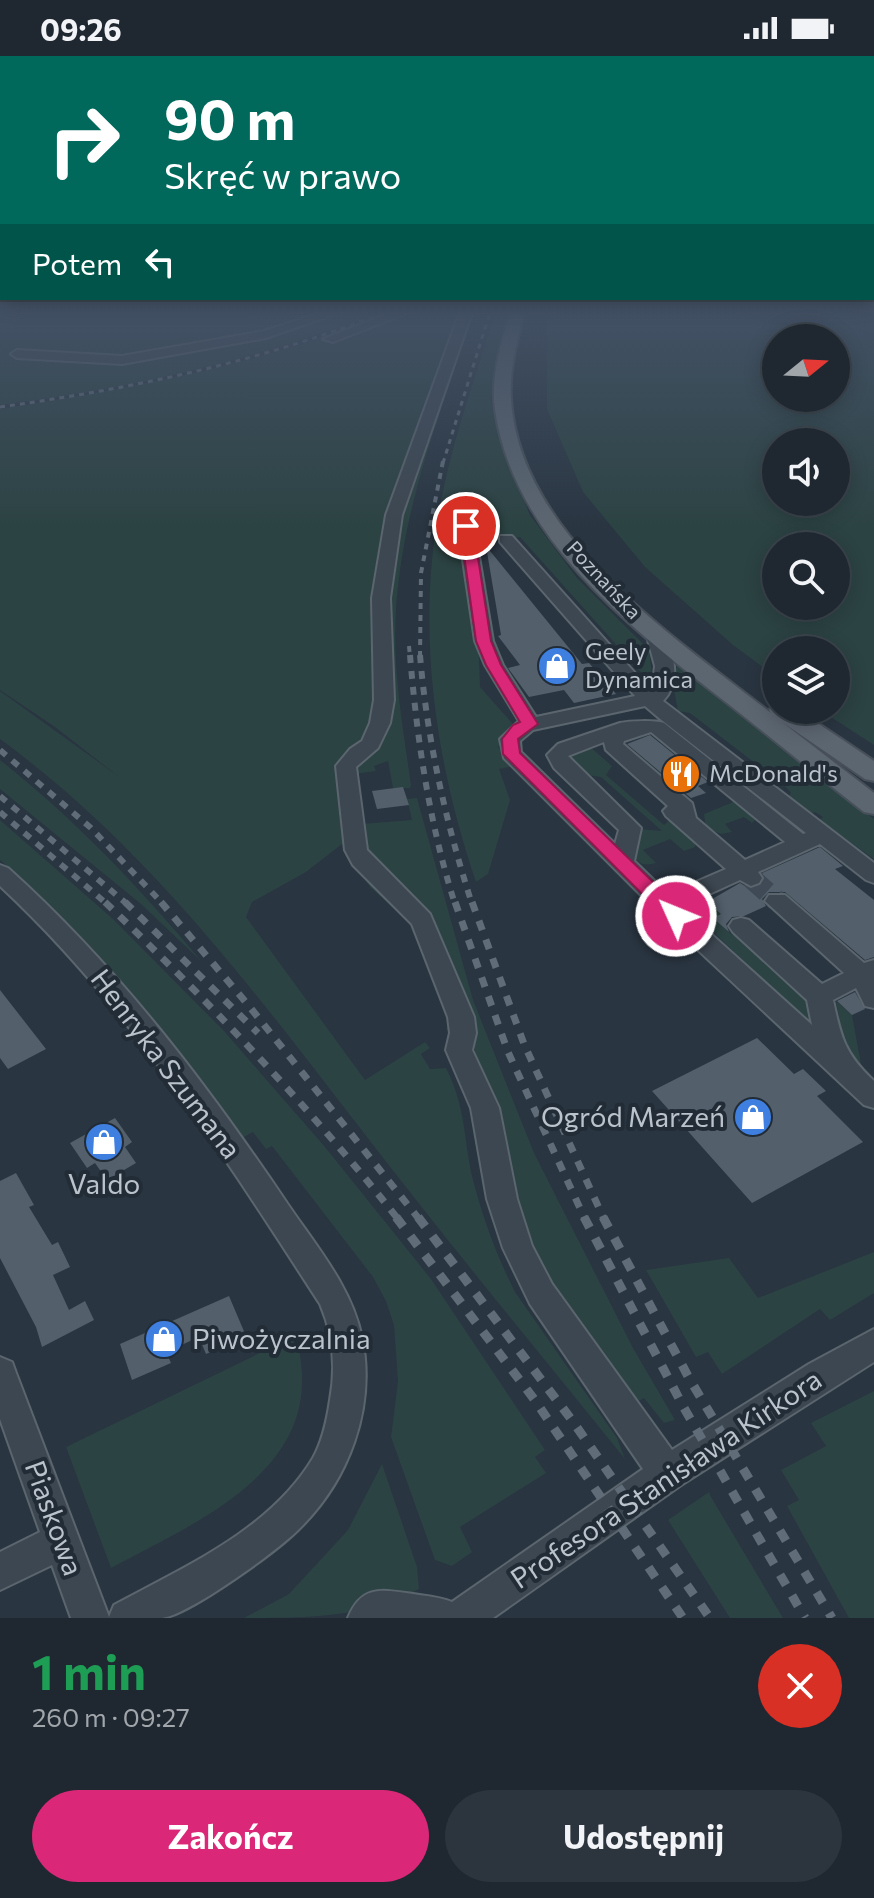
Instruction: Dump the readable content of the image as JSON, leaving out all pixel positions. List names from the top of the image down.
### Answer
{
  "streets": {
    "main road": ["Poznańska"],
    "street": ["Henryka Szumana", "Profesora Stanisława Kirkora", "Piaskowa"]
  },
  "places": {
    "shop": [
      "Geely Dynamica",
      "Ogród Marzeń",
      "Valdo",
      "Piwożyczalnia"
    ],
    "restaurant": ["McDonald's"]
  },
  "north": "right",
  "page": {
    "status": "09:26",
    "turn": ["90 m", "Skręć w prawo"],
    "then": "Potem",
    "heading": ["1 min", "260 m · 09:27"],
    "buttons": ["Zakończ", "Udostępnij"]
  }
}
